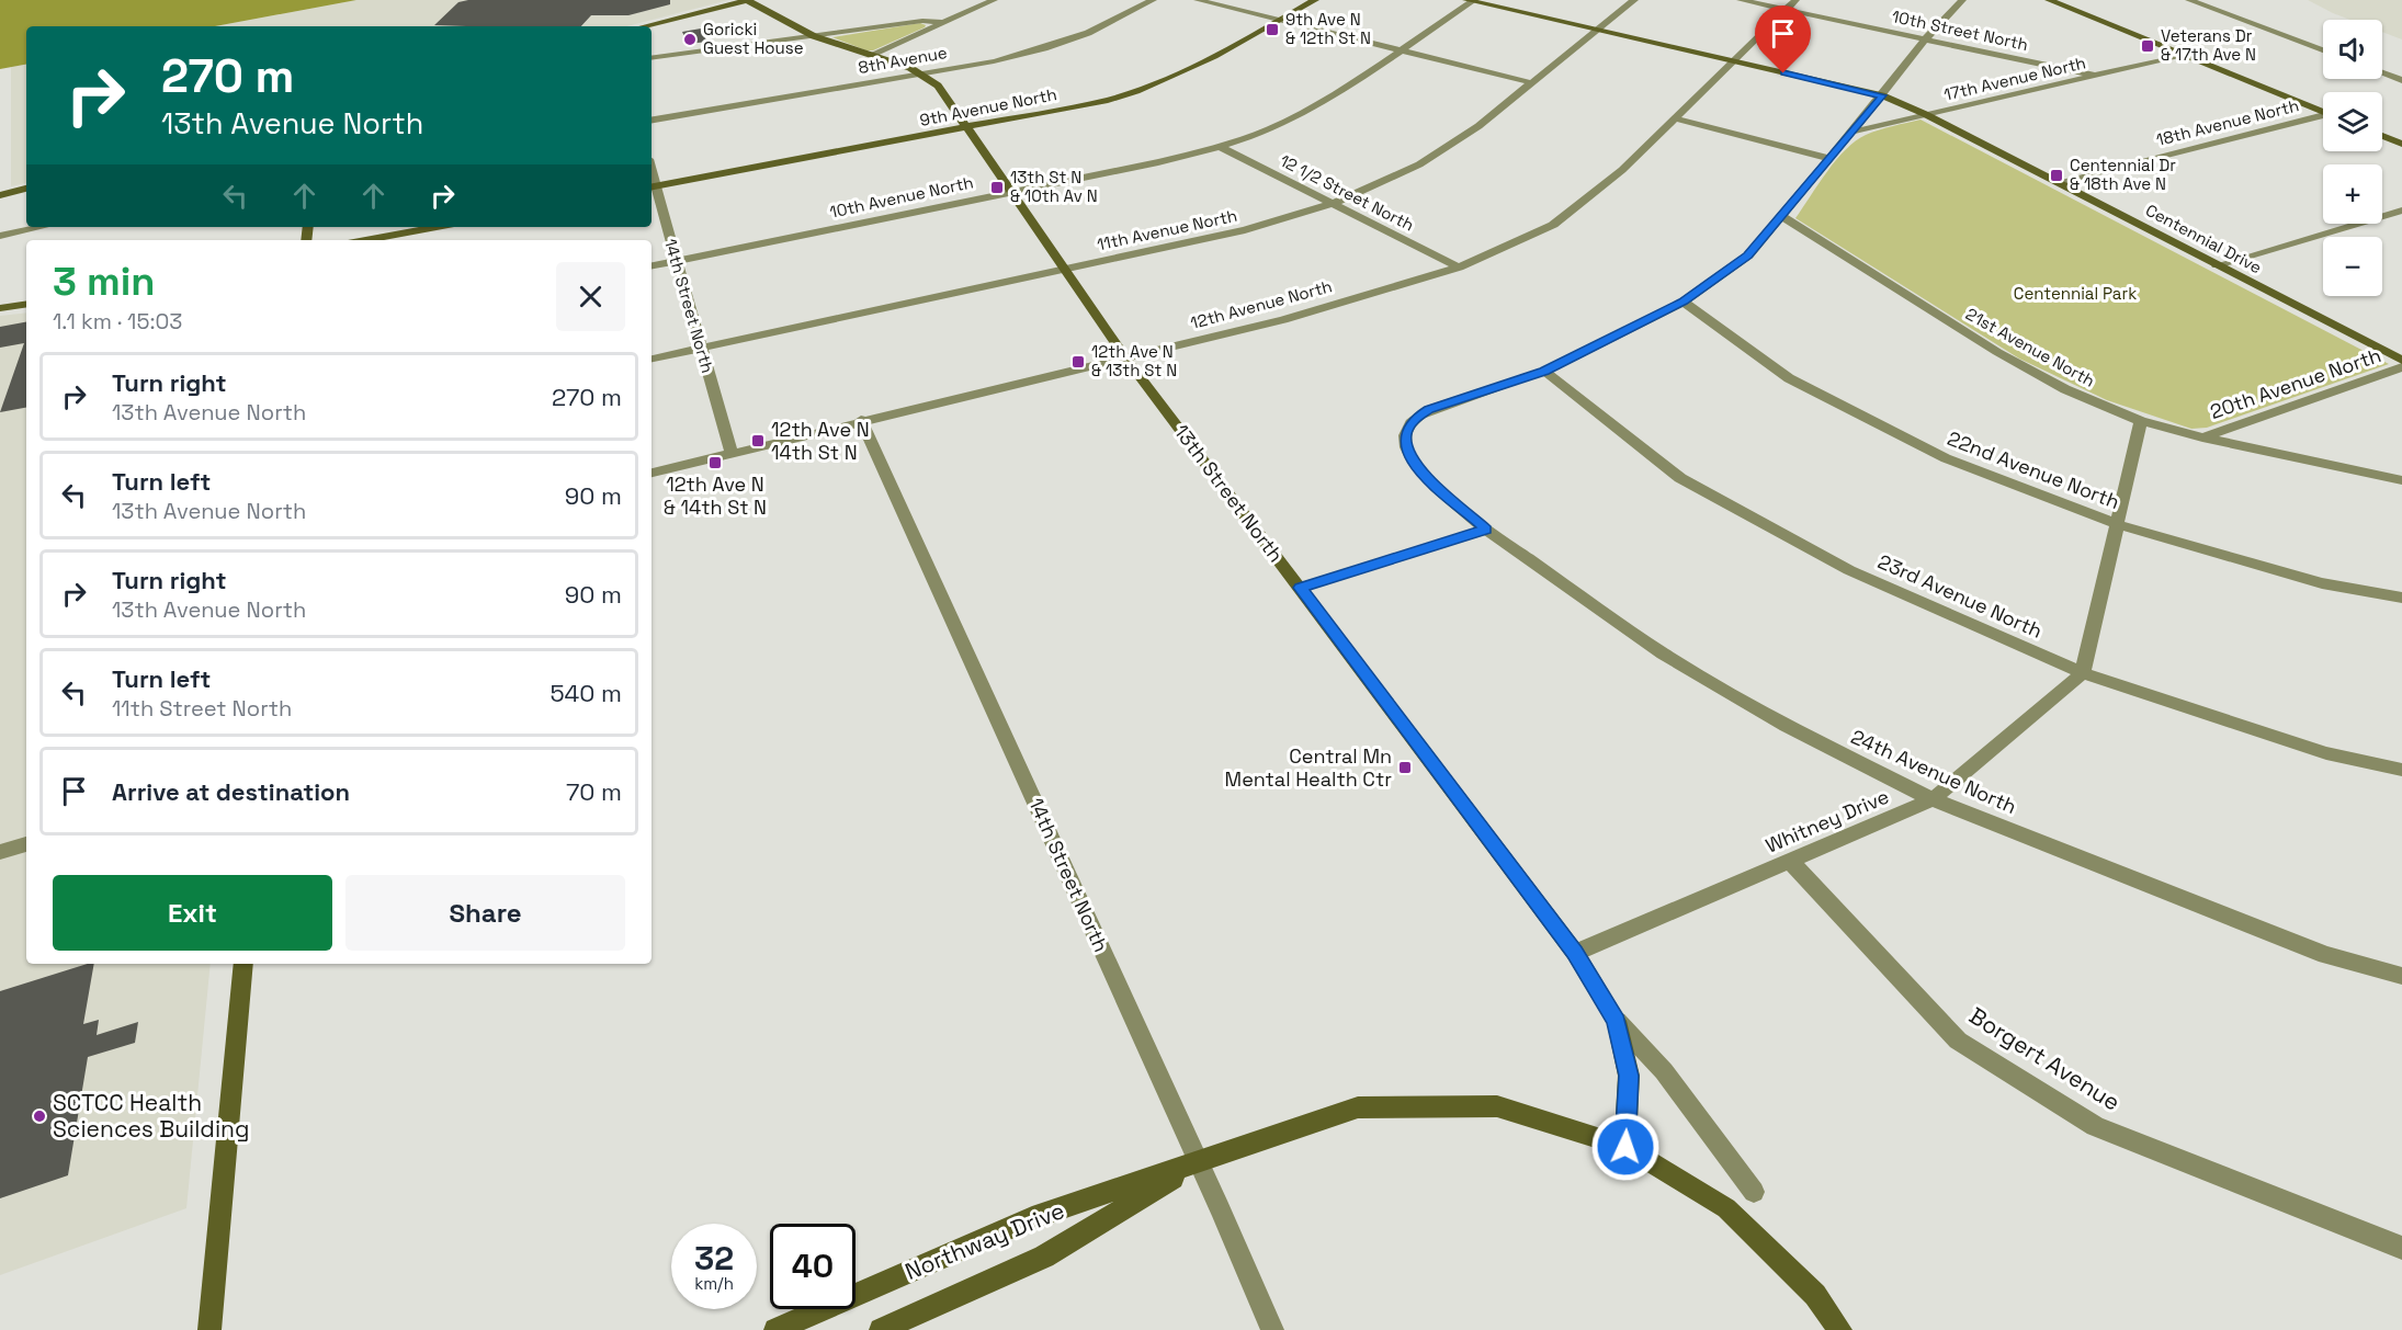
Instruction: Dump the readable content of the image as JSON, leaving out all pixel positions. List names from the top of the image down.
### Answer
{
  "streets": {
    "street": [
      "10th Street North",
      "8th Avenue",
      "17th Avenue North",
      "9th Avenue North",
      "18th Avenue North",
      "12 1/2 Street North",
      "10th Avenue North",
      "11th Avenue North",
      "Centennial Drive",
      "12th Avenue North",
      "14th Street North",
      "21st Avenue North",
      "20th Avenue North",
      "22nd Avenue North",
      "13th Street North",
      "23rd Avenue North",
      "24th Avenue North",
      "Whitney Drive",
      "Borgert Avenue",
      "Northway Drive"
    ]
  },
  "crossings": [
    ["10th Street North", "17th Avenue North"],
    ["10th Street North", "12th Avenue North"],
    ["8th Avenue", "13th Street North"],
    ["17th Avenue North", "Centennial Drive"],
    ["9th Avenue North", "14th Street North"],
    ["9th Avenue North", "13th Street North"],
    ["18th Avenue North", "Centennial Drive"],
    ["12 1/2 Street North", "10th Avenue North"],
    ["12 1/2 Street North", "11th Avenue North"],
    ["12 1/2 Street North", "12th Avenue North"],
    ["10th Avenue North", "Centennial Drive"],
    ["10th Avenue North", "14th Street North"],
    ["10th Avenue North", "13th Street North"],
    ["11th Avenue North", "Centennial Drive"],
    ["11th Avenue North", "14th Street North"],
    ["11th Avenue North", "13th Street North"],
    ["Centennial Drive", "12th Avenue North"],
    ["12th Avenue North", "14th Street North"],
    ["12th Avenue North", "13th Street North"],
    ["14th Street North", "Northway Drive"],
    ["21st Avenue North", "20th Avenue North"],
    ["13th Street North", "Whitney Drive"],
    ["13th Street North", "Northway Drive"],
    ["23rd Avenue North", "24th Avenue North"],
    ["23rd Avenue North", "Whitney Drive"],
    ["24th Avenue North", "Whitney Drive"],
    ["Whitney Drive", "Borgert Avenue"]
  ],
  "parks": ["Centennial Park"],
  "places": {
    "transit": [
      "9th Ave N & 12th St N",
      "Veterans Dr & 17th Ave N",
      "Centennial Dr & 18th Ave N",
      "13th St N & 10th Av N",
      "12th Ave N & 13th St N",
      "12th Ave N 14th St N",
      "12th Ave N & 14th St N",
      "Central Mn Mental Health Ctr"
    ],
    "other": ["Goricki Guest House", "SCTCC Health Sciences Building"]
  },
  "page": {
    "map_buttons": ["+", "−"],
    "turn": ["270 m", "13th Avenue North"],
    "heading": ["3 min", "1.1 km · 15:03"],
    "list": [
      {
        "name": "Turn right",
        "note": "13th Avenue North",
        "value": "270 m"
      },
      {
        "name": "Turn left",
        "note": "13th Avenue North",
        "value": "90 m"
      },
      {
        "name": "Turn right",
        "note": "13th Avenue North",
        "value": "90 m"
      },
      {
        "name": "Turn left",
        "note": "11th Street North",
        "value": "540 m"
      },
      {
        "name": "Arrive at destination",
        "value": "70 m"
      }
    ],
    "buttons": ["Exit", "Share"],
    "speed": "32 km/h",
    "limit": "40"
  }
}
